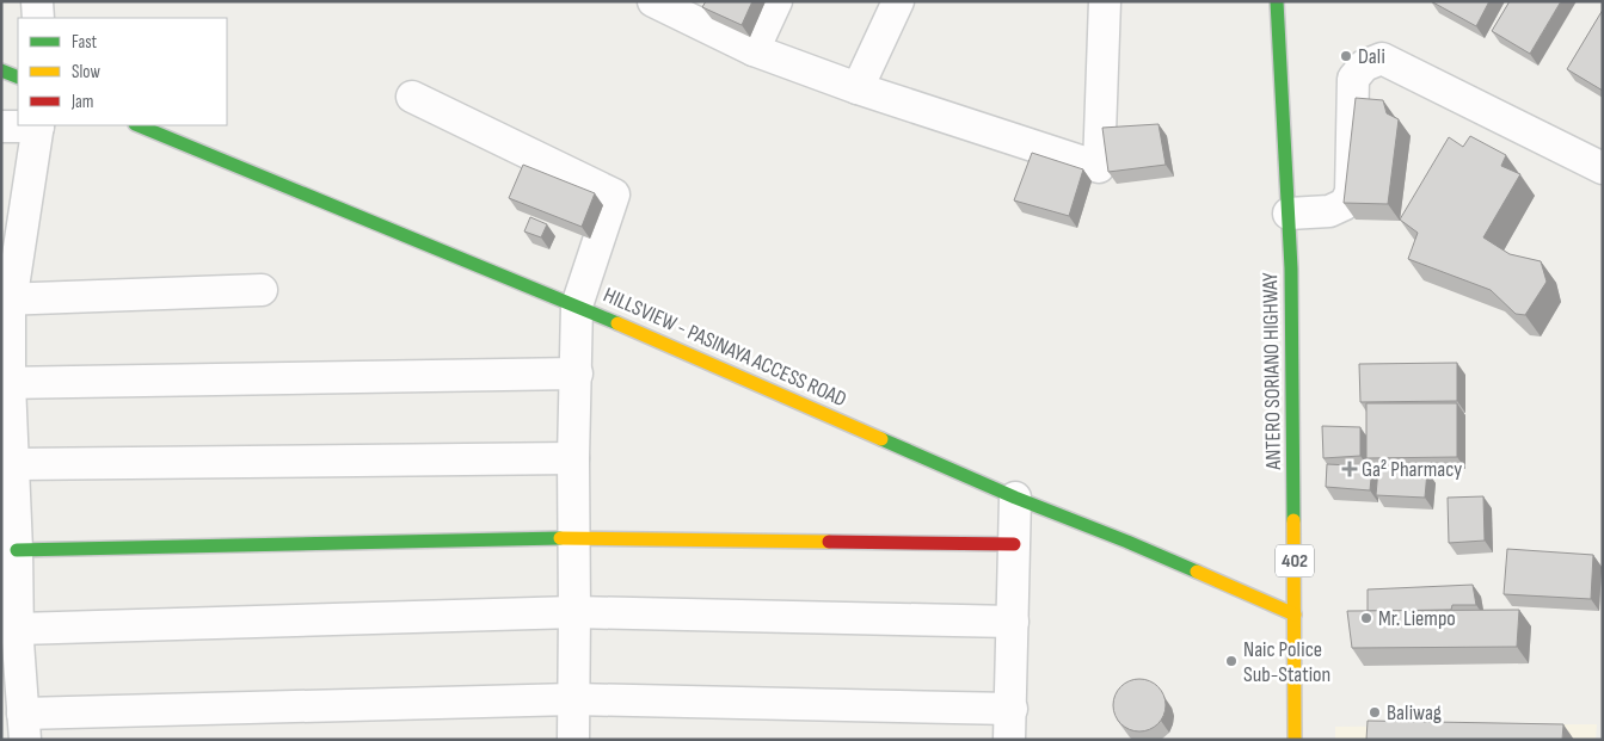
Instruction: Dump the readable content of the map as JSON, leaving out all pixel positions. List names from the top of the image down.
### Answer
{
  "streets": {
    "street": ["HILLSVIEW - PASINAYA ACCESS ROAD", "ANTERO SORIANO HIGHWAY", "402"]
  },
  "crossings": [
    ["HILLSVIEW - PASINAYA ACCESS ROAD", "ANTERO SORIANO HIGHWAY"]
  ],
  "places": {
    "other": [
      "Dali",
      "Mr. Liempo",
      "Naic Police Sub-Station",
      "Baliwag"
    ],
    "health": ["Ga² Pharmacy"]
  },
  "legend": ["Fast", "Slow", "Jam"]
}
